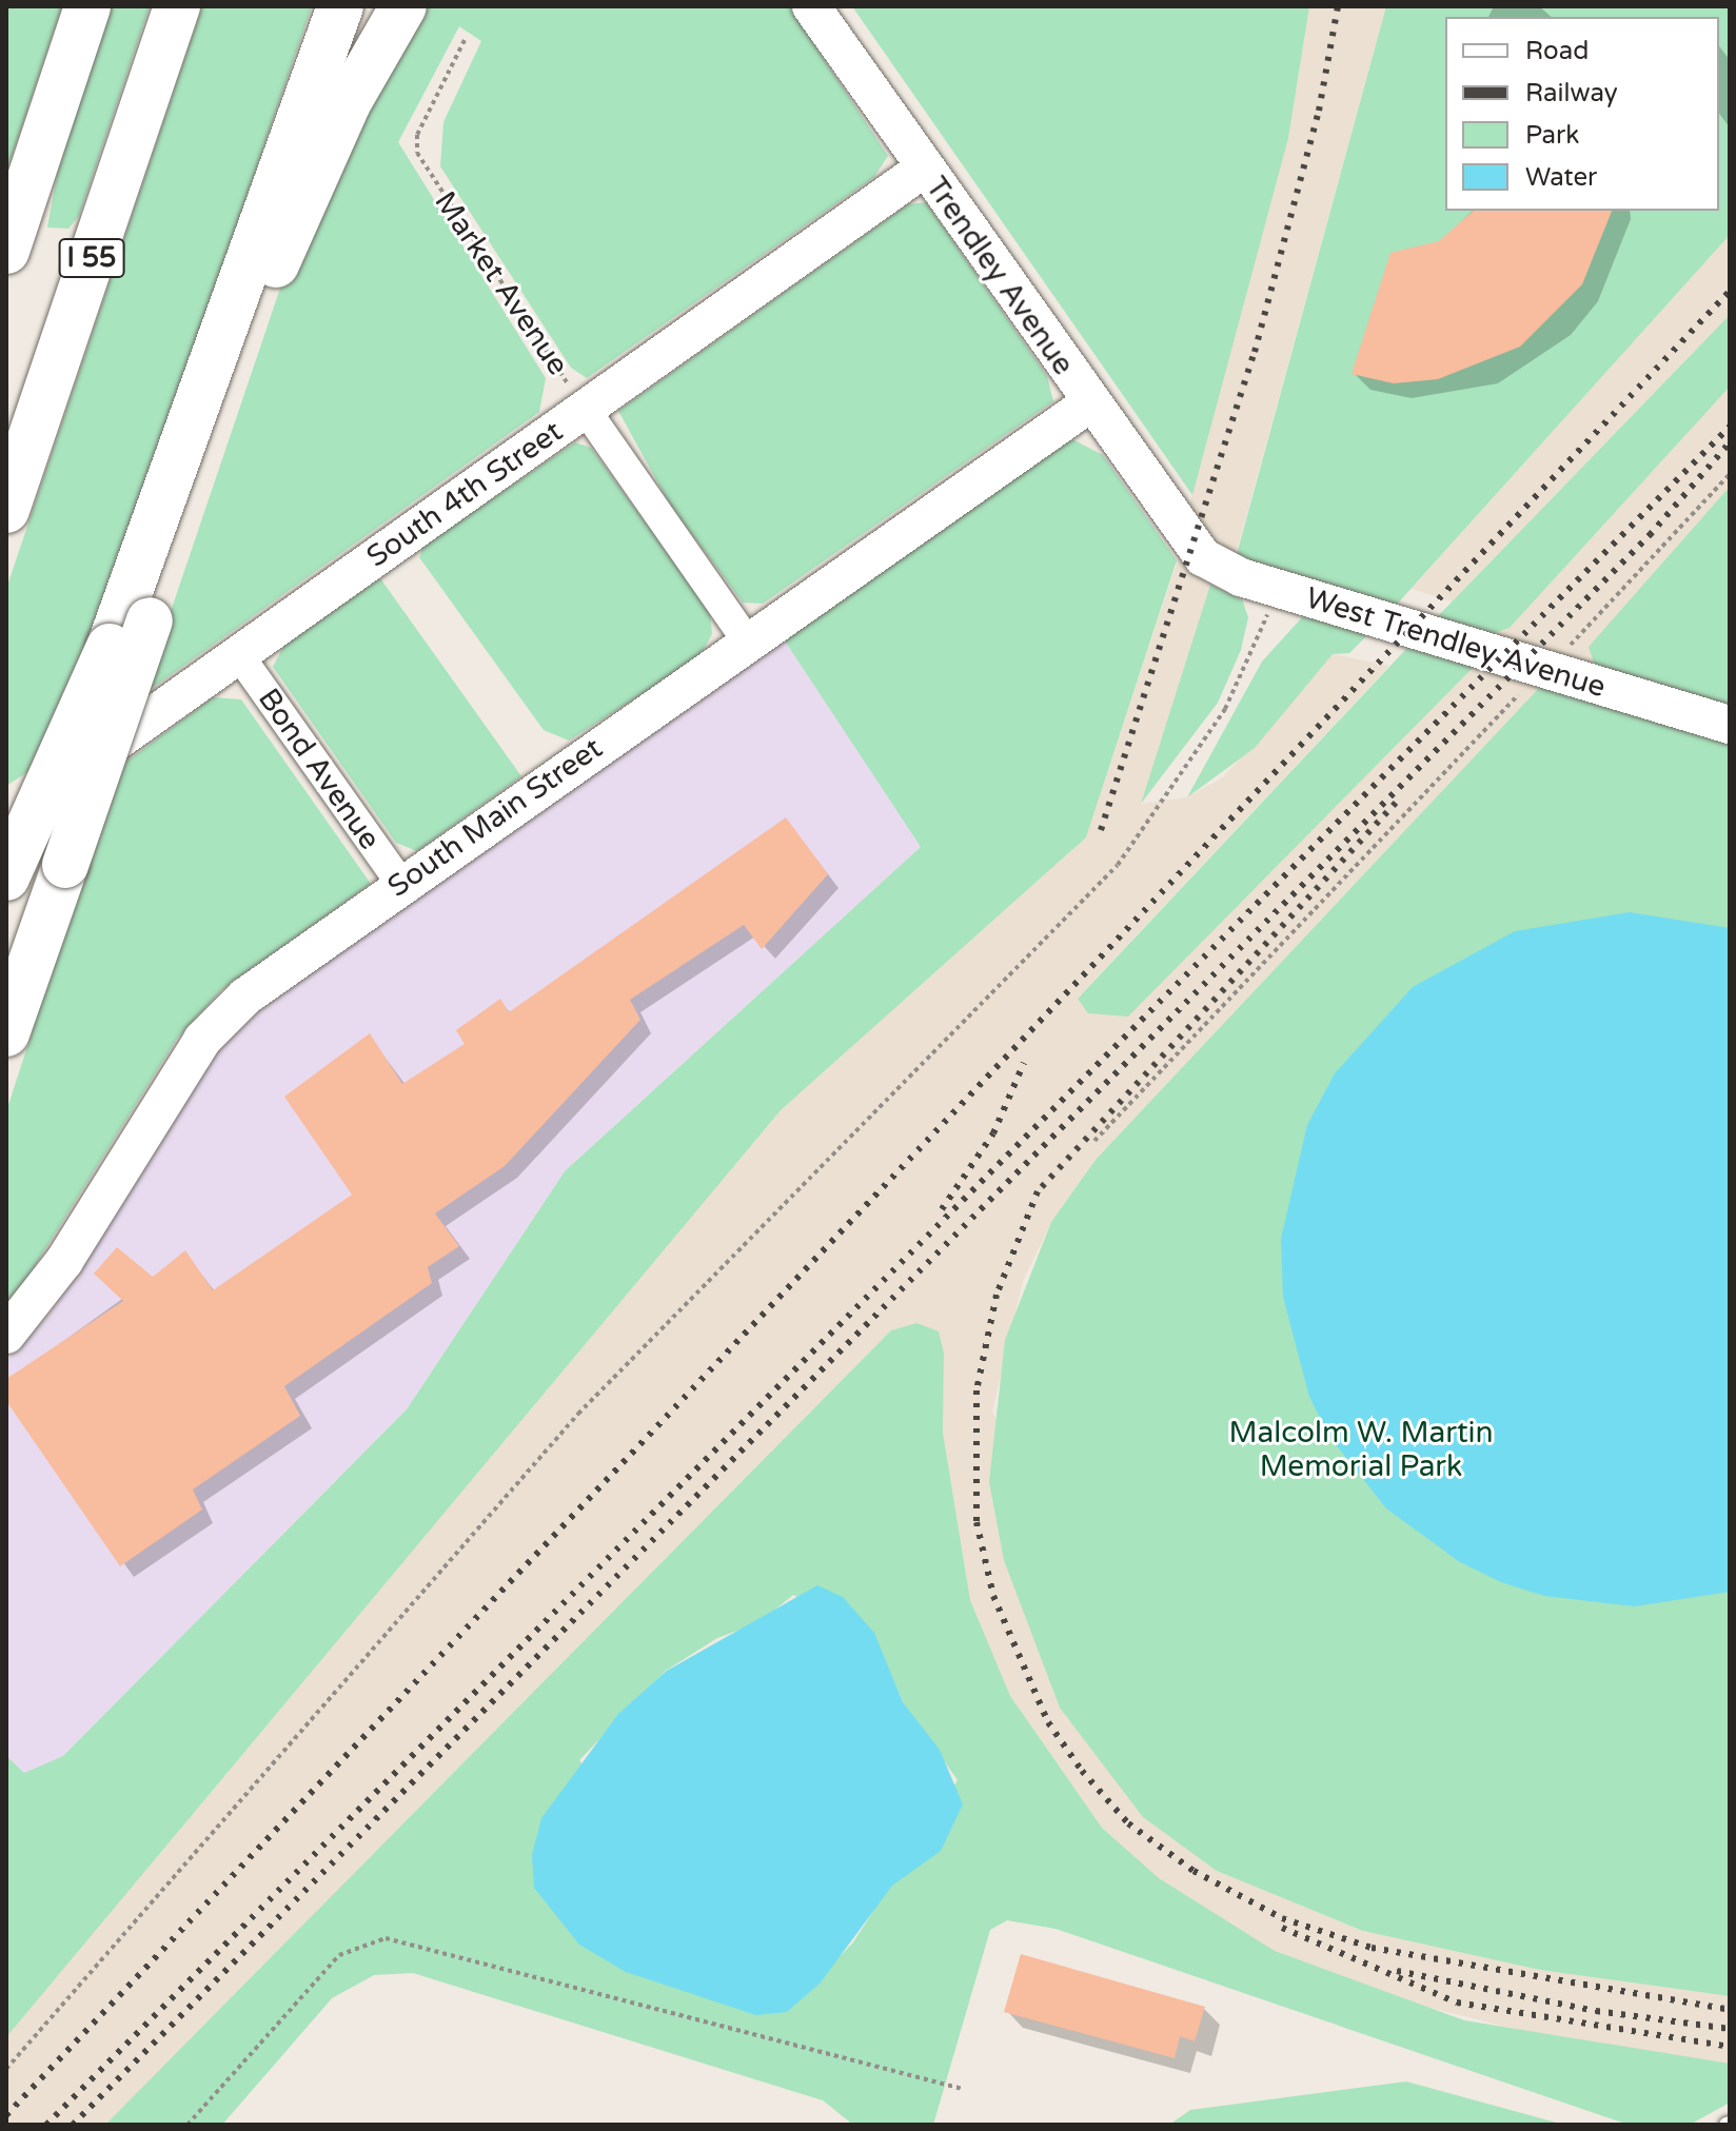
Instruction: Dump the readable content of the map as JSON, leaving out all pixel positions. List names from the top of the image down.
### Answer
{
  "streets": {
    "highway": ["I 55"],
    "street": [
      "Trendley Avenue",
      "South 4th Street",
      "West Trendley Avenue",
      "Bond Avenue",
      "South Main Street"
    ],
    "path": ["Market Avenue"]
  },
  "crossings": [
    ["Trendley Avenue", "South 4th Street"],
    ["Trendley Avenue", "West Trendley Avenue"],
    ["Trendley Avenue", "South Main Street"],
    ["Market Avenue", "South 4th Street"],
    ["South 4th Street", "Bond Avenue"],
    ["Bond Avenue", "South Main Street"]
  ],
  "parks": ["Malcolm W. Martin Memorial Park"],
  "legend": [
    "Road",
    "Railway",
    "Park",
    "Water"
  ]
}
